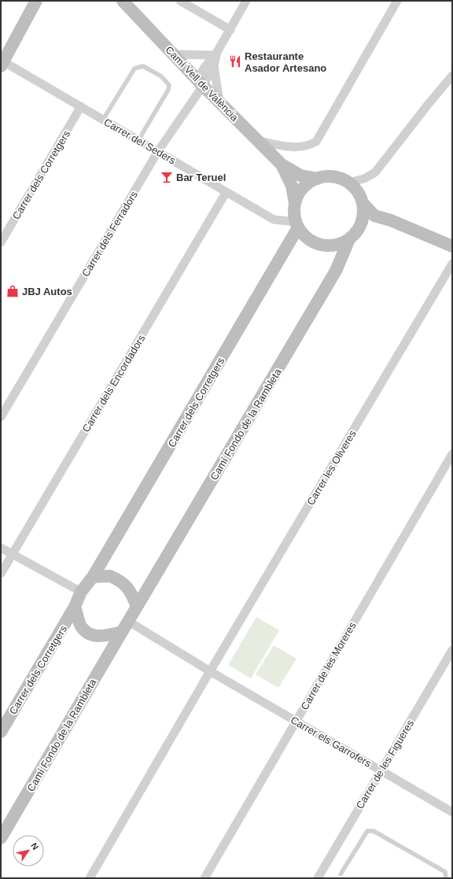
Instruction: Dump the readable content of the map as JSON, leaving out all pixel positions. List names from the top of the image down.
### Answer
{
  "streets": {
    "street": [
      "Camí Vell de València",
      "Carrer del Seders",
      "Carrer dels Corretgers",
      "Carrer dels Ferradors",
      "Carrer dels Encordadors",
      "Camí Fondo de la Rambleta",
      "Carrer les Oliveres",
      "Carrer de les Moreres",
      "Carrer els Garrofers",
      "Carrer de les Figueres"
    ]
  },
  "crossings": [
    ["Camí Vell de València", "Carrer del Seders"],
    ["Camí Vell de València", "Carrer dels Corretgers"],
    ["Camí Vell de València", "Carrer dels Ferradors"],
    ["Camí Vell de València", "Camí Fondo de la Rambleta"],
    ["Carrer del Seders", "Carrer dels Corretgers"],
    ["Carrer del Seders", "Carrer dels Ferradors"],
    ["Carrer del Seders", "Carrer dels Encordadors"],
    ["Carrer del Seders", "Camí Fondo de la Rambleta"],
    ["Carrer dels Corretgers", "Camí Fondo de la Rambleta"],
    ["Carrer dels Corretgers", "Carrer els Garrofers"],
    ["Camí Fondo de la Rambleta", "Carrer els Garrofers"],
    ["Carrer les Oliveres", "Carrer els Garrofers"],
    ["Carrer de les Moreres", "Carrer els Garrofers"],
    ["Carrer els Garrofers", "Carrer de les Figueres"]
  ],
  "places": {
    "restaurant": ["Restaurante Asador Artesano"],
    "bar": ["Bar Teruel"],
    "shop": ["JBJ Autos"]
  },
  "north": "top right"
}
